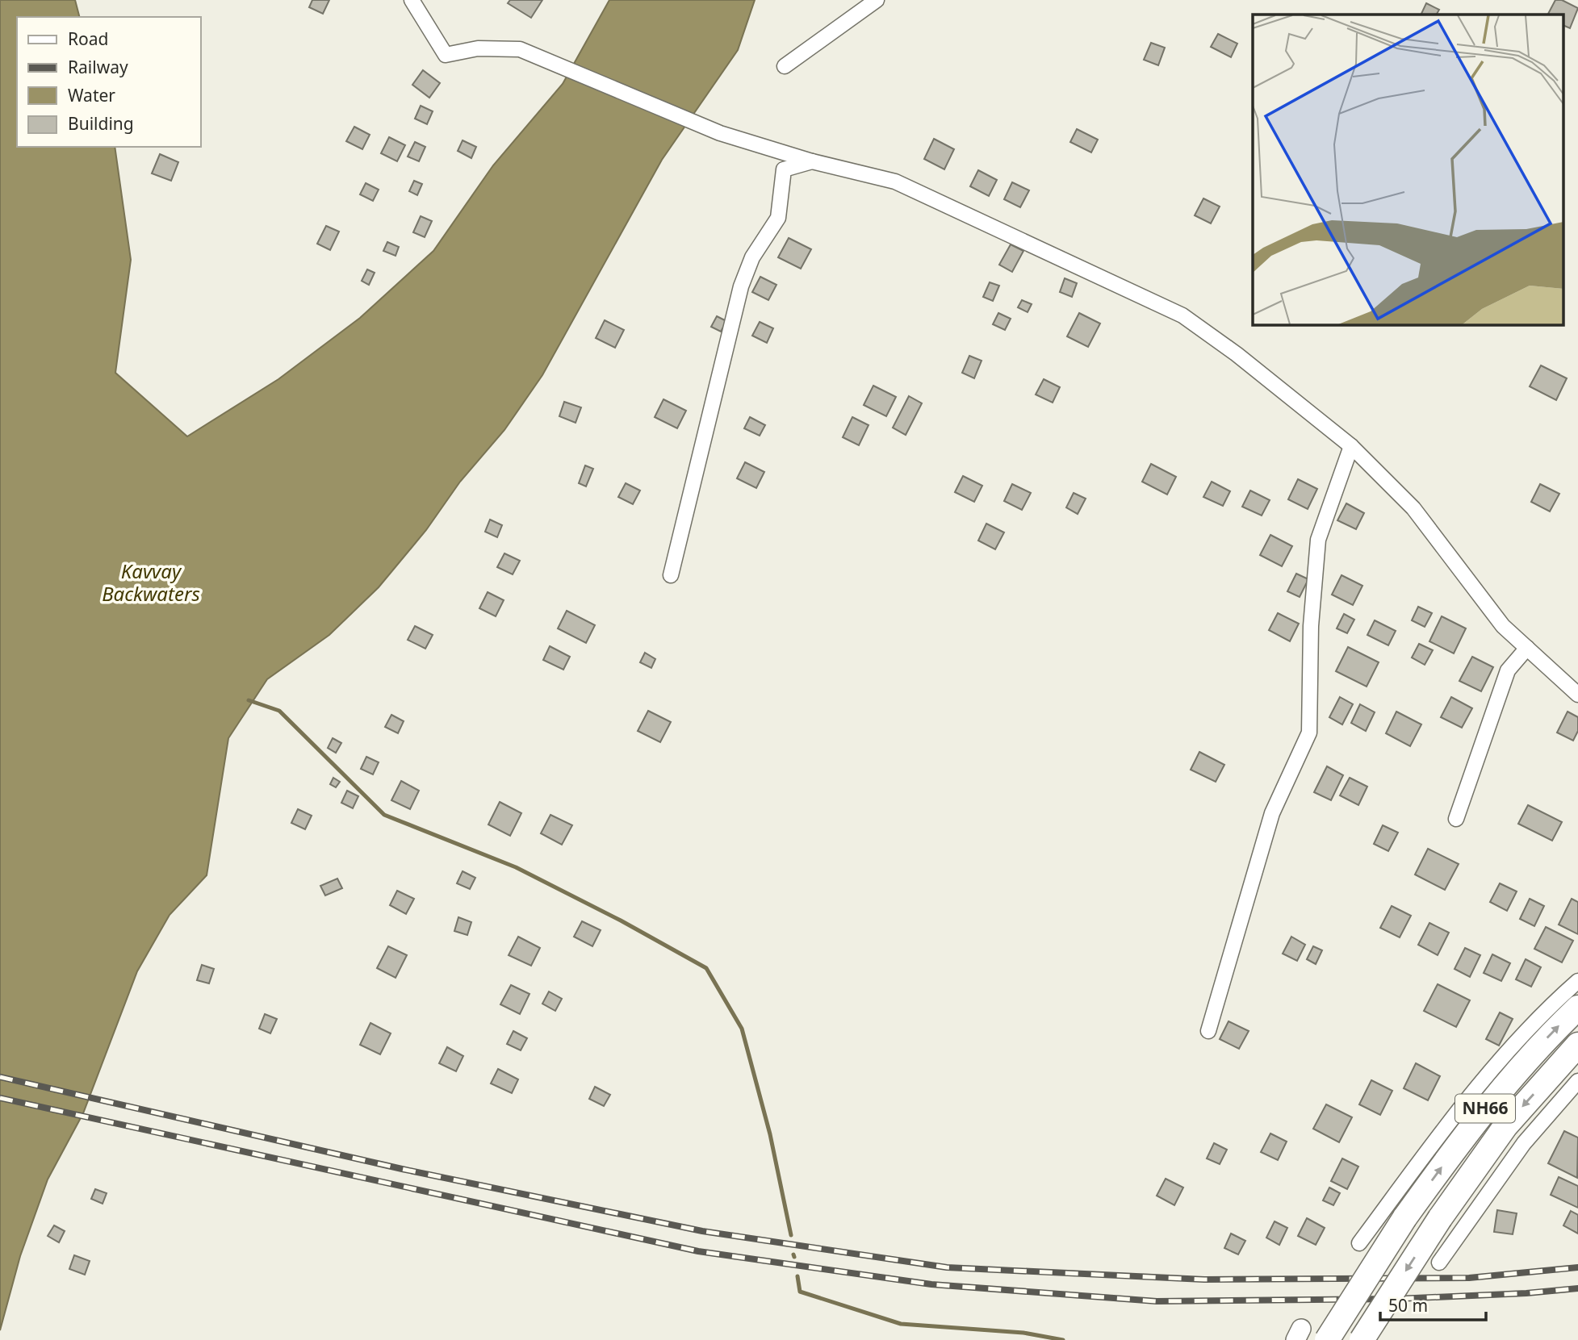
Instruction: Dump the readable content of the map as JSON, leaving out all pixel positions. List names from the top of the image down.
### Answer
{
  "streets": {
    "highway": ["NH66"]
  },
  "water": ["Kavvay Backwaters"],
  "legend": [
    "Road",
    "Railway",
    "Water",
    "Building"
  ],
  "scale_bar": "50 m"
}
